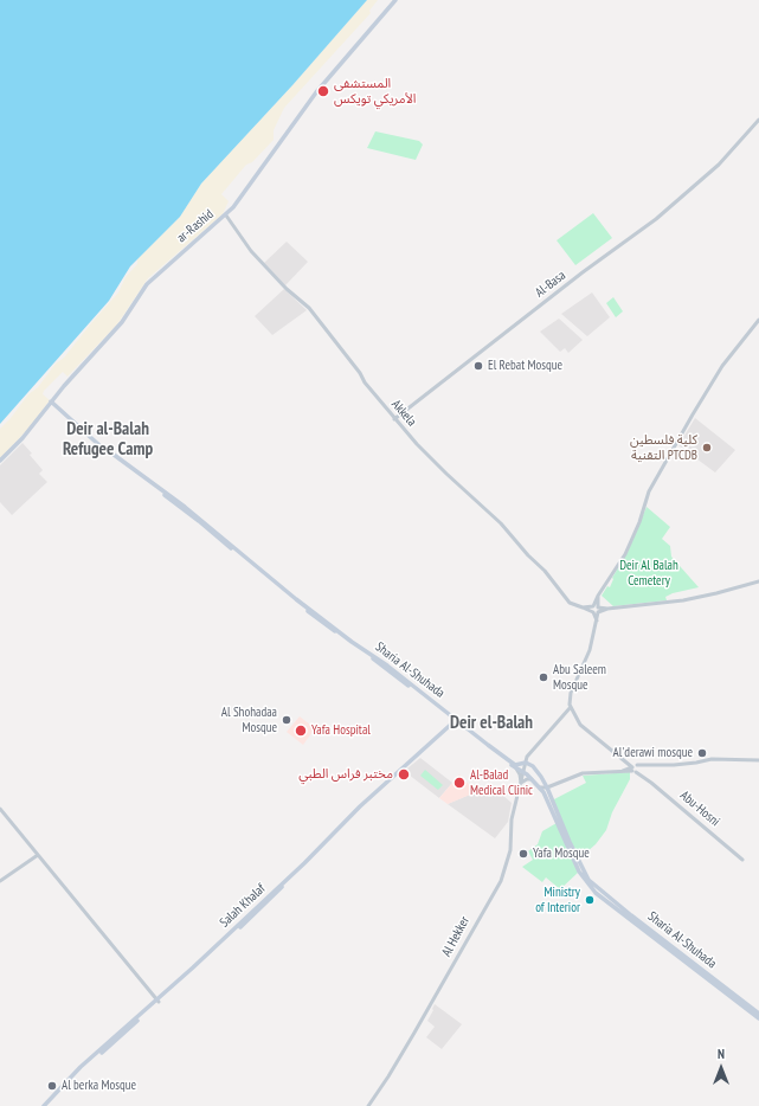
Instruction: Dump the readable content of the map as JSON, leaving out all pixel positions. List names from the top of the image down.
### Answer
{
  "streets": {
    "main road": ["ar-Rashid", "Sharia Al-Shuhada", "Salah Khalaf"],
    "street": [
      "Al-Basa",
      "Akkela",
      "Abu-Hosni",
      "Al Hekker"
    ]
  },
  "crossings": [
    ["ar-Rashid", "Akkela"],
    ["ar-Rashid", "Sharia Al-Shuhada"],
    ["Al-Basa", "Akkela"],
    ["Sharia Al-Shuhada", "Salah Khalaf"],
    ["Sharia Al-Shuhada", "Al Hekker"],
    ["Abu-Hosni", "Al Hekker"]
  ],
  "districts": ["Deir al-Balah Refugee Camp", "Deir el-Balah"],
  "parks": ["Deir Al Balah Cemetery"],
  "places": [
    "المستشفى الأمريكي تويكس",
    "El Rebat Mosque",
    "كلية فلسطين التقنية PTCDB",
    "Abu Saleem Mosque",
    "Al Shohadaa Mosque",
    "Yafa Hospital",
    "Al'derawi mosque",
    "مختبر فراس الطبي",
    "Al-Balad Medical Clinic",
    "Yafa Mosque",
    "Ministry of Interior",
    "Al berka Mosque"
  ],
  "north": "top"
}
